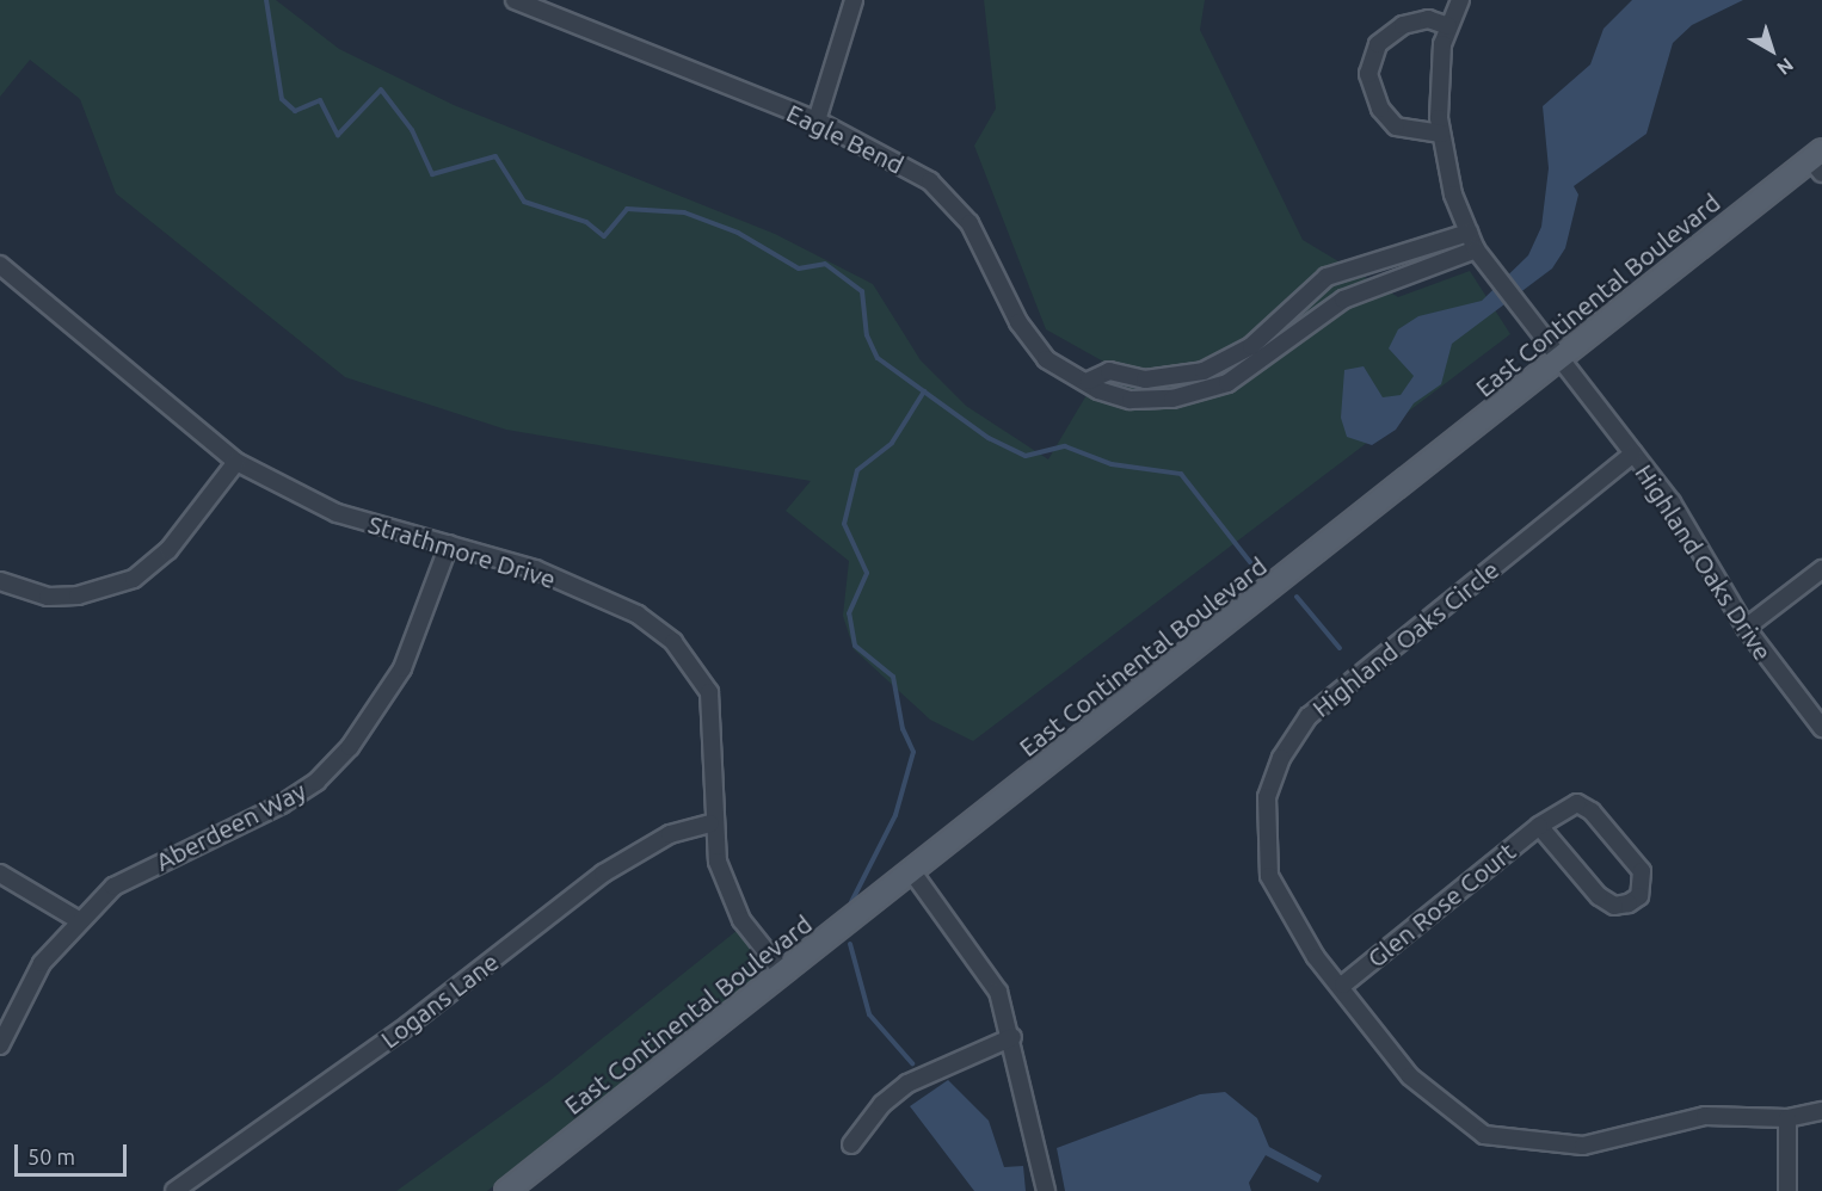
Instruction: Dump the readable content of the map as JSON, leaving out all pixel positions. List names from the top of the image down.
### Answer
{
  "streets": {
    "main road": ["East Continental Boulevard"],
    "street": [
      "Eagle Bend",
      "Strathmore Drive",
      "Highland Oaks Drive",
      "Highland Oaks Circle",
      "Aberdeen Way",
      "Glen Rose Court",
      "Logans Lane"
    ]
  },
  "crossings": [
    ["Eagle Bend", "Highland Oaks Drive"],
    ["East Continental Boulevard", "Strathmore Drive"],
    ["East Continental Boulevard", "Highland Oaks Drive"],
    ["Strathmore Drive", "Aberdeen Way"],
    ["Strathmore Drive", "Logans Lane"],
    ["Highland Oaks Drive", "Highland Oaks Circle"],
    ["Highland Oaks Circle", "Glen Rose Court"]
  ],
  "scale_bar": "50 m",
  "north": "bottom right"
}
